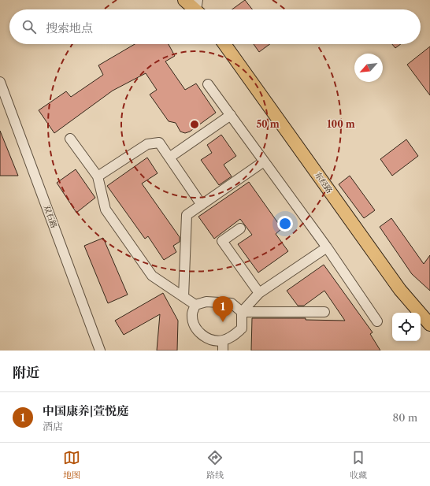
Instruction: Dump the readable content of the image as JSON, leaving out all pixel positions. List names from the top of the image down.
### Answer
{
  "streets": {
    "main road": ["东经路"],
    "street": ["双石路"]
  },
  "north": "bottom left",
  "page": {
    "search": "搜索地点",
    "pins": "1",
    "heading": "附近",
    "list": [
      {
        "mark": "1",
        "name": "中国康养|萱悦庭",
        "note": "酒店",
        "value": "80 m"
      }
    ],
    "nav": ["地图", "路线", "收藏"]
  },
  "rings": ["50 m", "100 m"]
}
